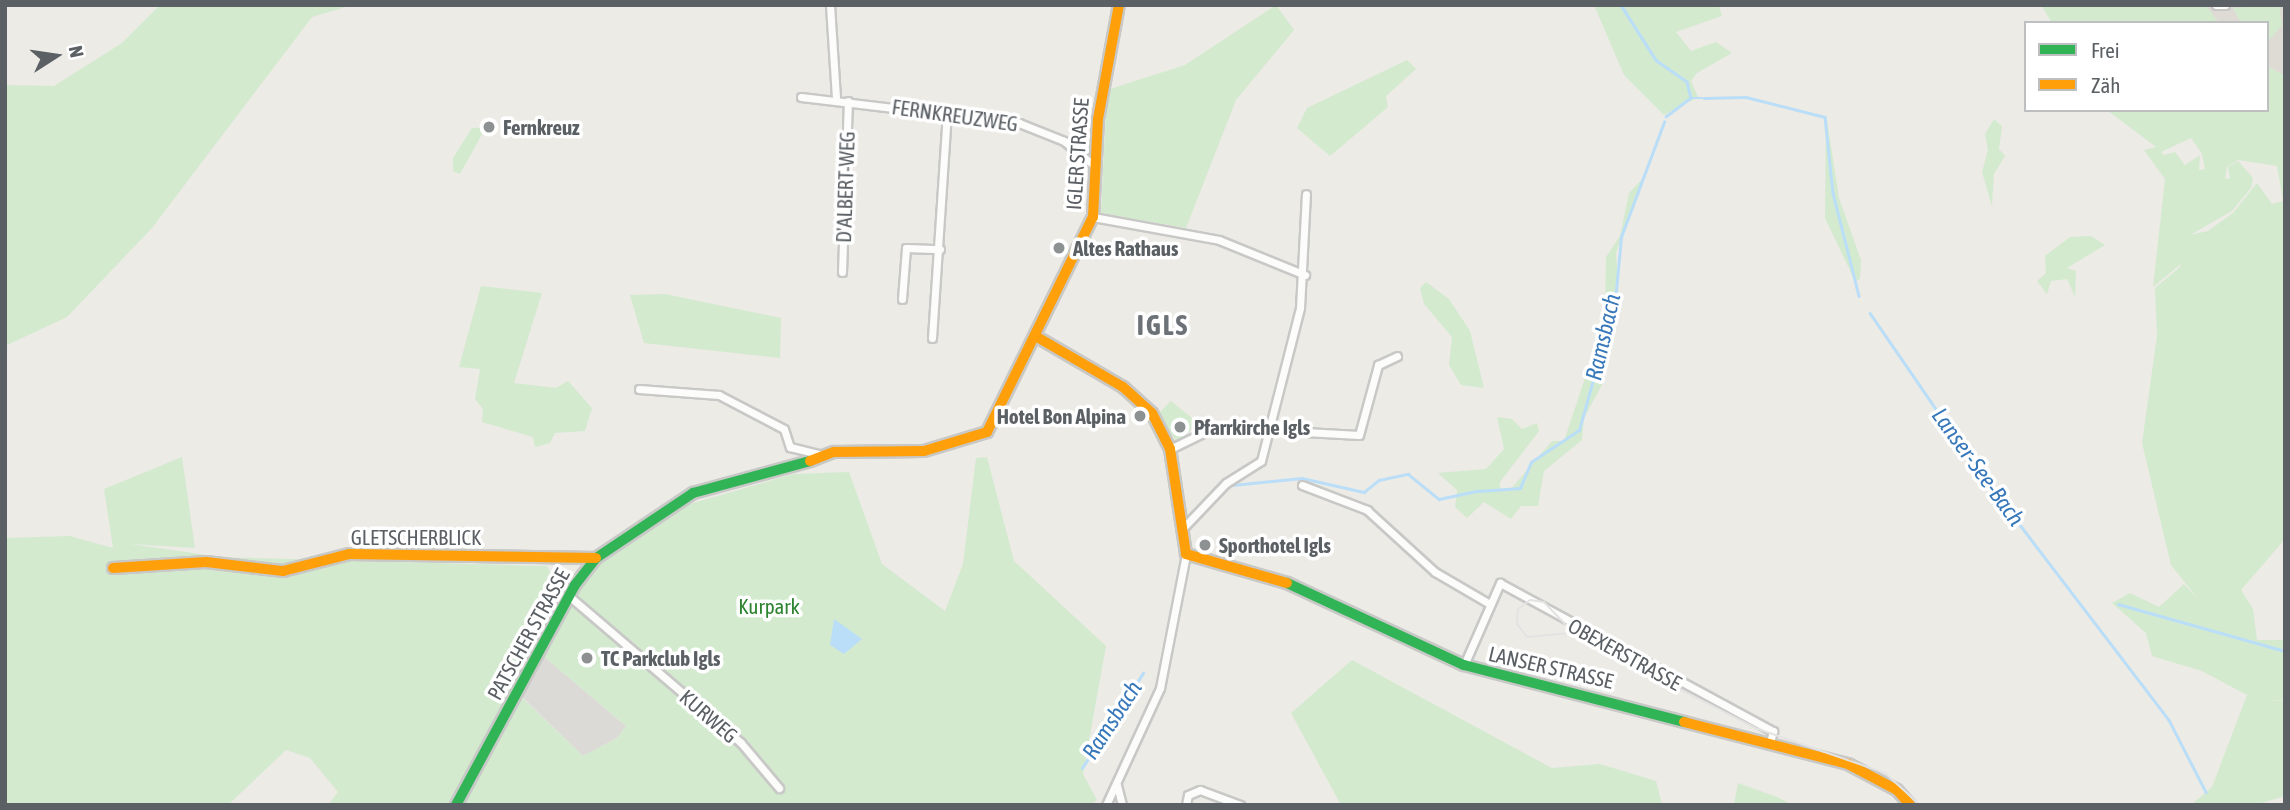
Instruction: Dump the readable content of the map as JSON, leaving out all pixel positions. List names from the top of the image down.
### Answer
{
  "streets": {
    "main road": [
      "IGLER STRASSE",
      "GLETSCHERBLICK",
      "PATSCHER STRASSE",
      "LANSER STRASSE"
    ],
    "street": [
      "FERNKREUZWEG",
      "D'ALBERT-WEG",
      "OBEXERSTRASSE",
      "KURWEG"
    ]
  },
  "crossings": [
    ["FERNKREUZWEG", "IGLER STRASSE"],
    ["FERNKREUZWEG", "D'ALBERT-WEG"],
    ["IGLER STRASSE", "PATSCHER STRASSE"],
    ["GLETSCHERBLICK", "PATSCHER STRASSE"],
    ["PATSCHER STRASSE", "KURWEG"],
    ["OBEXERSTRASSE", "LANSER STRASSE"]
  ],
  "districts": ["IGLS"],
  "water": ["Ramsbach", "Lanser-See-Bach"],
  "parks": ["Kurpark"],
  "places": [
    "Fernkreuz",
    "Altes Rathaus",
    "Hotel Bon Alpina",
    "Pfarrkirche Igls",
    "Sporthotel Igls",
    "TC Parkclub Igls"
  ],
  "legend": ["Frei", "Zäh"],
  "north": "right"
}
